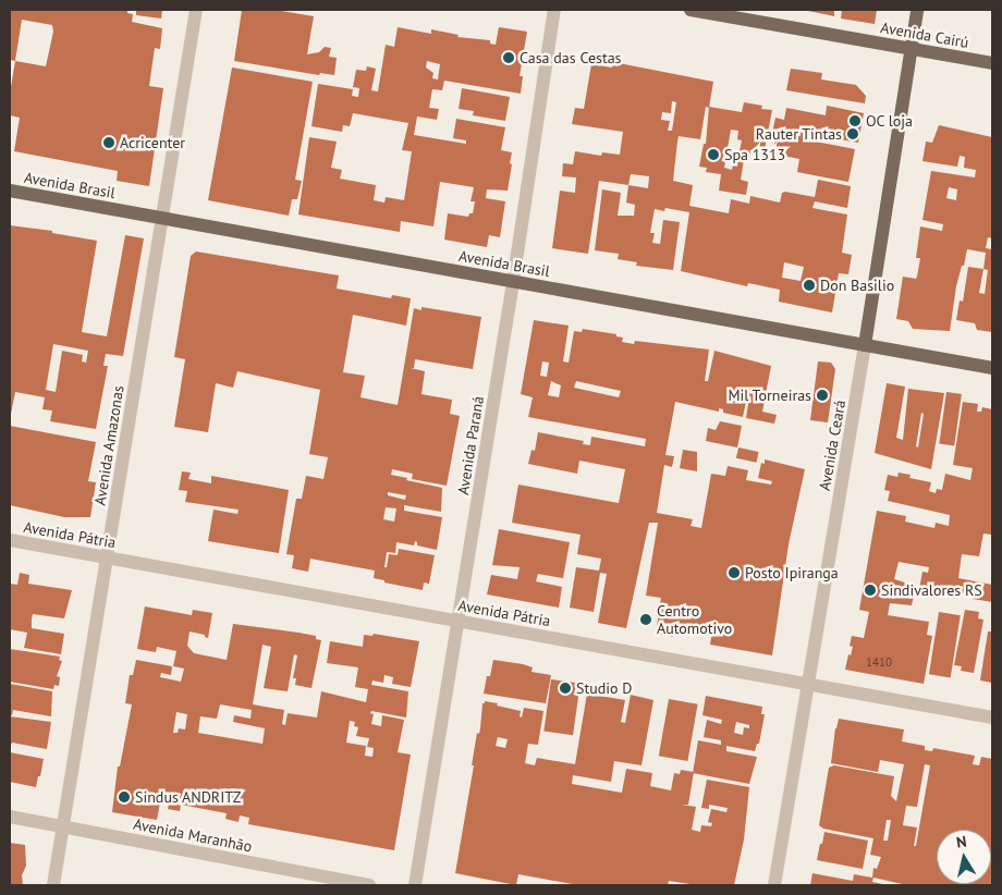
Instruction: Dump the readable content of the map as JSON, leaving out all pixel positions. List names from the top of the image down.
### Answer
{
  "streets": {
    "main road": ["Avenida Cairú", "Avenida Brasil", "Avenida Ceará"],
    "street": [
      "Avenida Amazonas",
      "Avenida Paraná",
      "Avenida Pátria",
      "Avenida Maranhão"
    ]
  },
  "crossings": [
    ["Avenida Cairú", "Avenida Ceará"],
    ["Avenida Brasil", "Avenida Amazonas"],
    ["Avenida Brasil", "Avenida Paraná"],
    ["Avenida Brasil", "Avenida Ceará"],
    ["Avenida Amazonas", "Avenida Pátria"],
    ["Avenida Amazonas", "Avenida Maranhão"],
    ["Avenida Paraná", "Avenida Pátria"],
    ["Avenida Ceará", "Avenida Pátria"]
  ],
  "places": [
    "Casa das Cestas",
    "OC loja",
    "Rauter Tintas",
    "Acricenter",
    "Spa 1313",
    "Don Basilio",
    "Mil Torneiras",
    "Posto Ipiranga",
    "Sindivalores RS",
    "Centro Automotivo",
    "Studio D",
    "Sindus ANDRITZ"
  ],
  "house_numbers": ["1410"],
  "north": "top"
}
